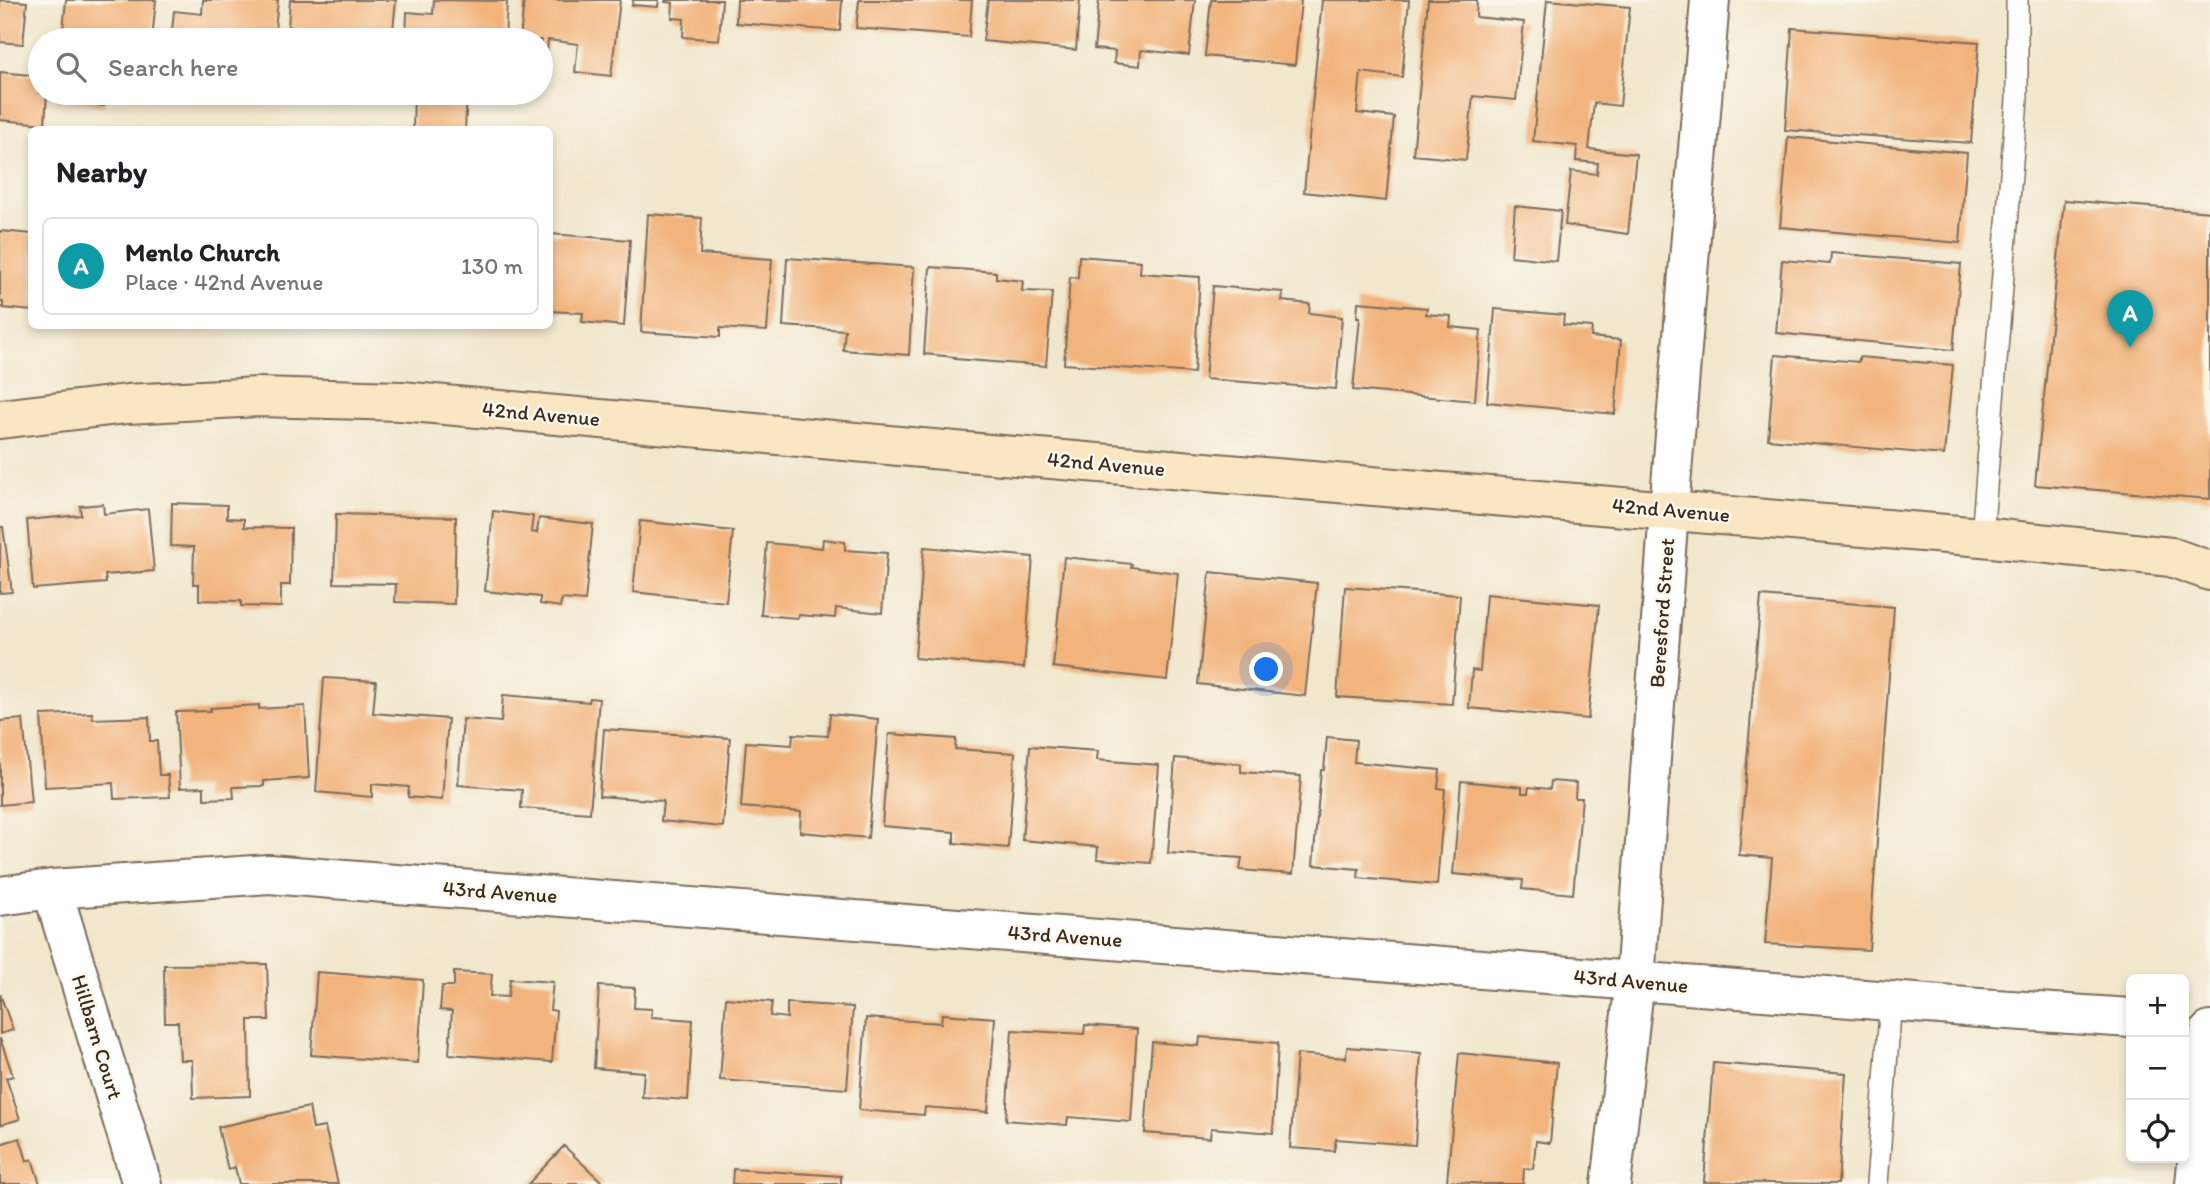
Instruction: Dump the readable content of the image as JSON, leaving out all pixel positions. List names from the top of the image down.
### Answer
{
  "streets": {
    "street": [
      "42nd Avenue",
      "Beresford Street",
      "43rd Avenue",
      "Hillbarn Court"
    ]
  },
  "crossings": [
    ["42nd Avenue", "Beresford Street"],
    ["Beresford Street", "43rd Avenue"],
    ["43rd Avenue", "Hillbarn Court"]
  ],
  "page": {
    "search": "Search here",
    "heading": "Nearby",
    "list": [
      {
        "mark": "A",
        "name": "Menlo Church",
        "note": "Place · 42nd Avenue",
        "value": "130 m"
      }
    ],
    "pins": "A",
    "map_buttons": ["+", "−"]
  }
}
